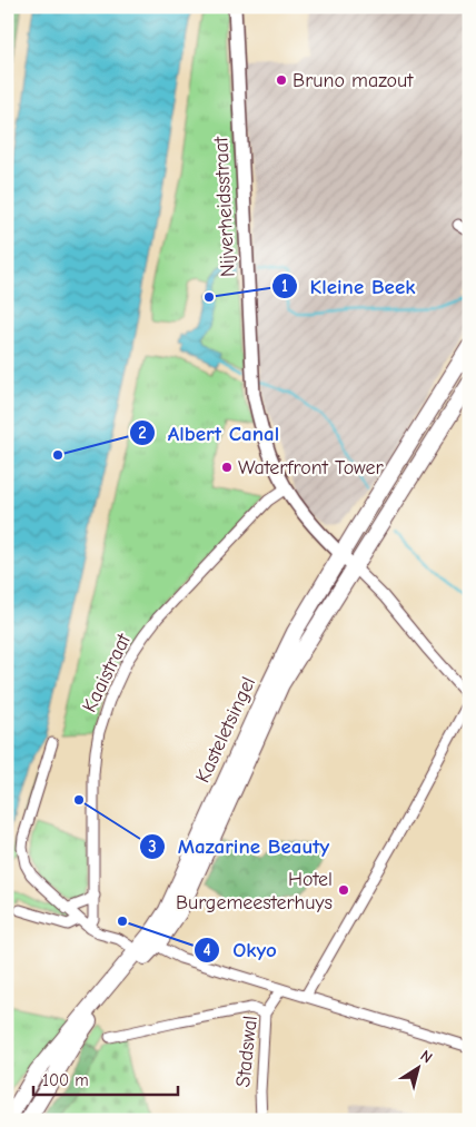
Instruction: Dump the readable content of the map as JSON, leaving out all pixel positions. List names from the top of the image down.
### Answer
{
  "streets": {
    "main road": ["Kasteletsingel"],
    "street": ["Nijverheidsstraat", "Kaaistraat", "Stadswal"]
  },
  "crossings": [
    ["Nijverheidsstraat", "Kaaistraat"],
    ["Nijverheidsstraat", "Kasteletsingel"]
  ],
  "places": [
    "Bruno mazout",
    "Kleine Beek",
    "Albert Canal",
    "Waterfront Tower",
    "Mazarine Beauty",
    "Hotel Burgemeesterhuys",
    "Okyo"
  ],
  "scale_bar": "100 m",
  "north": "top right"
}
